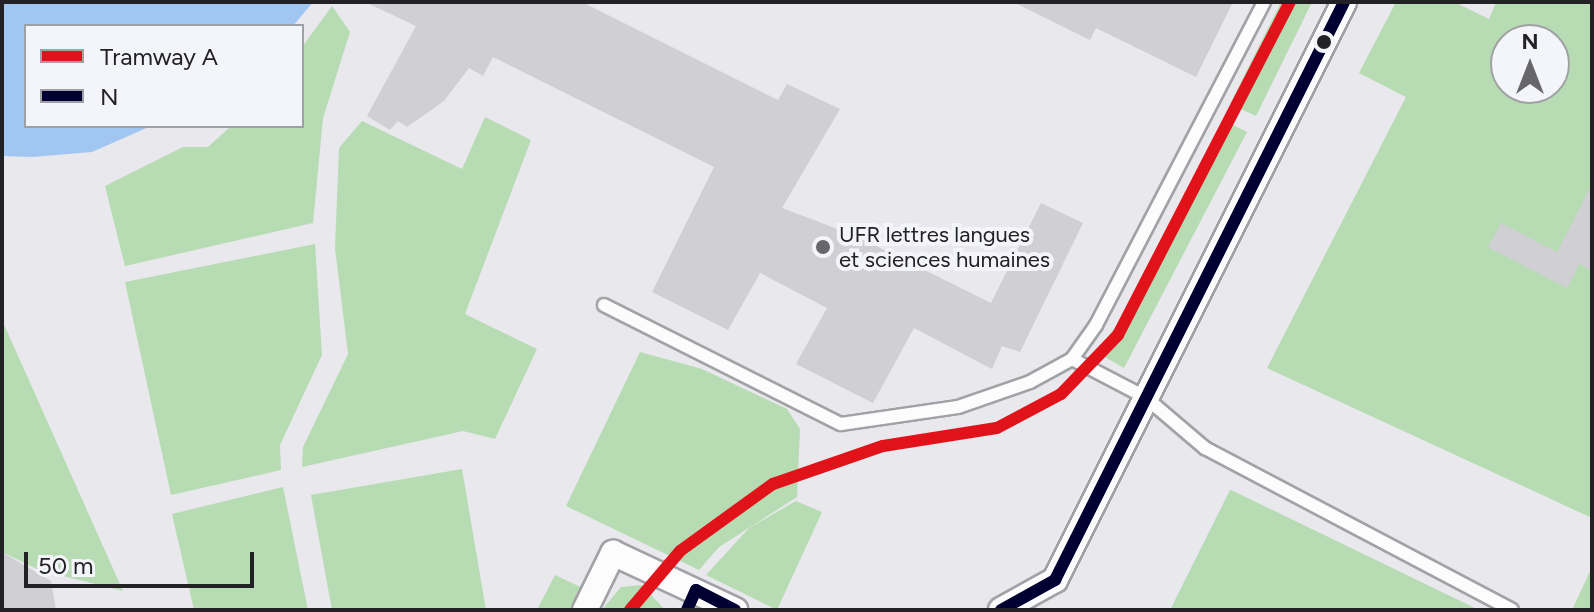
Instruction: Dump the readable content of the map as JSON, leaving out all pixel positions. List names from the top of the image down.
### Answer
{
  "places": ["UFR lettres langues et sciences humaines"],
  "lines": ["tram line A", "transit line N"],
  "legend": ["Tramway A", "N"],
  "scale_bar": "50 m",
  "north": "top"
}
